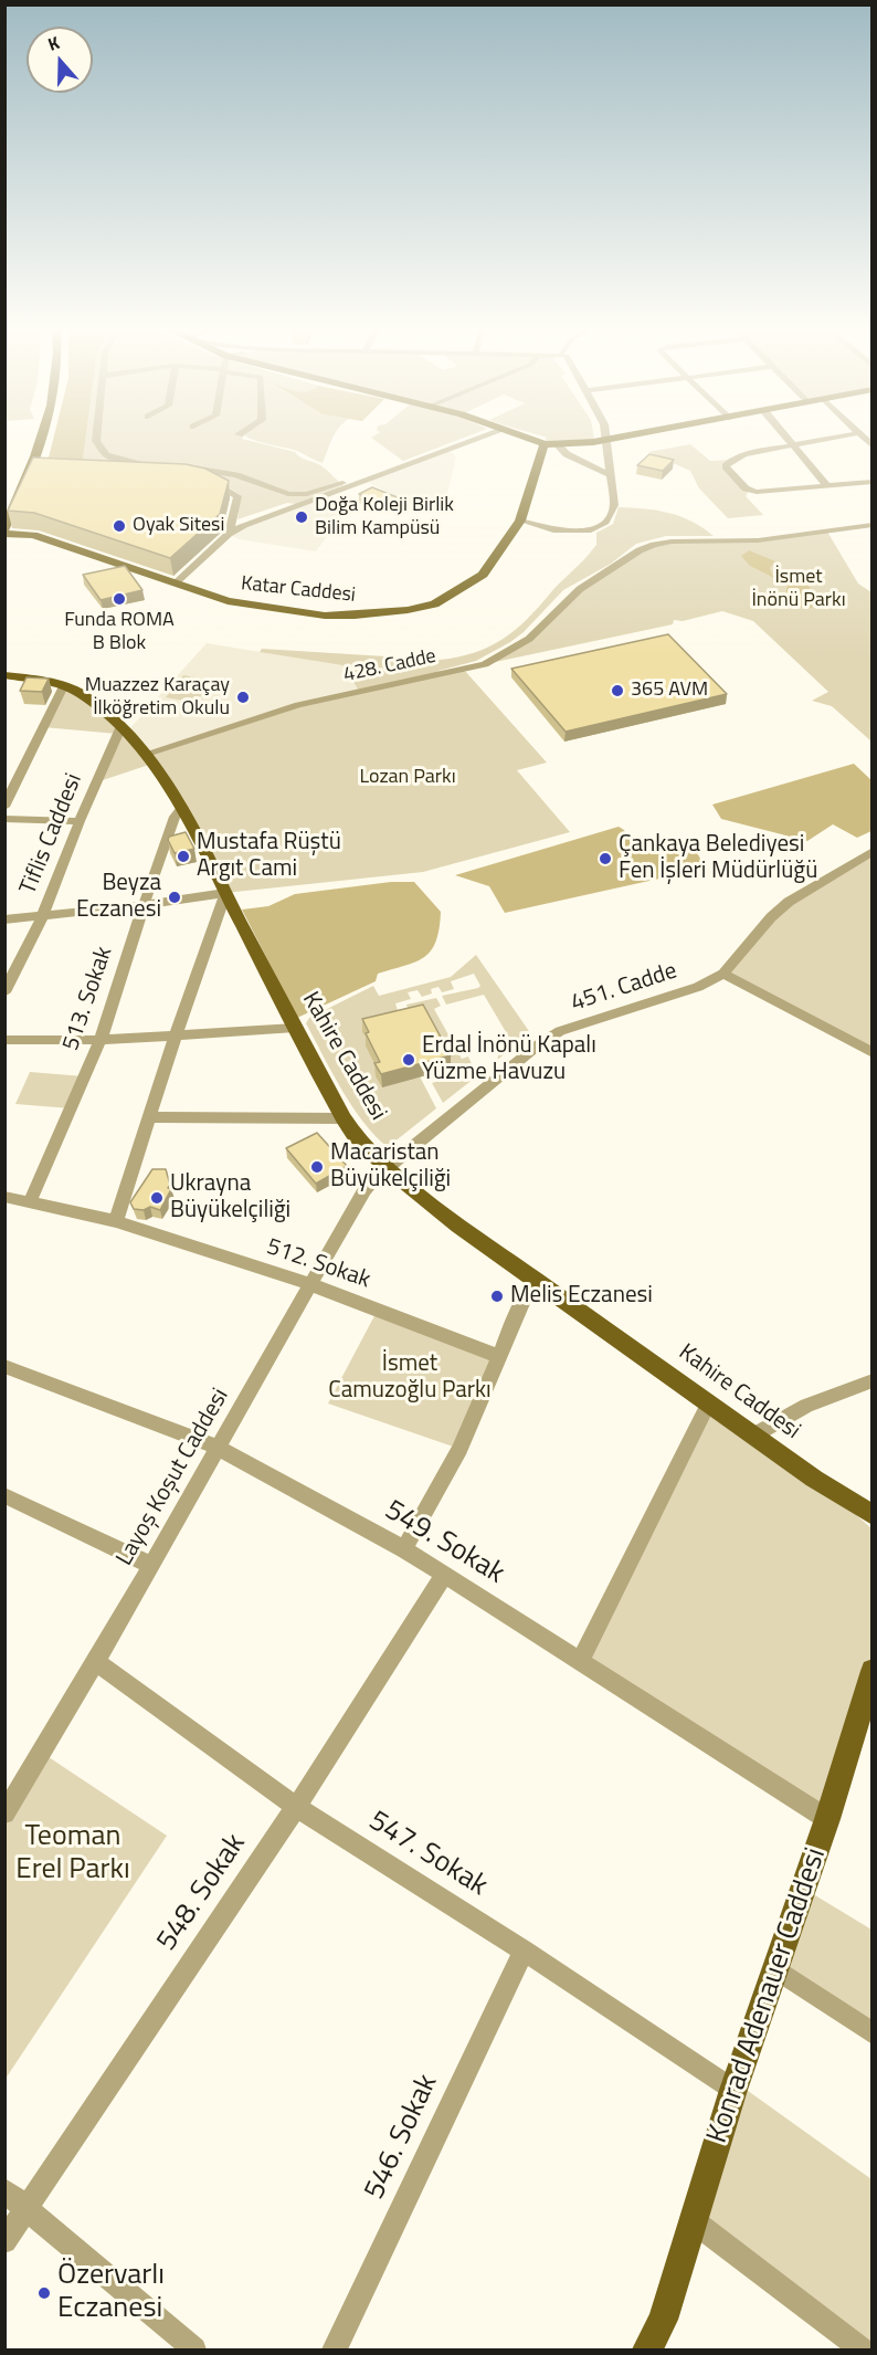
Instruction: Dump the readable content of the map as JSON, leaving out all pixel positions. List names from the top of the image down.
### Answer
{
  "streets": {
    "main road": ["Katar Caddesi", "Kahire Caddesi", "Konrad Adenauer Caddesi"],
    "street": [
      "428. Cadde",
      "Tiflis Caddesi",
      "451. Cadde",
      "513. Sokak",
      "512. Sokak",
      "Layoş Koşut Caddesi",
      "549. Sokak",
      "547. Sokak",
      "548. Sokak",
      "546. Sokak"
    ]
  },
  "crossings": [
    ["428. Cadde", "Kahire Caddesi"],
    ["Tiflis Caddesi", "Kahire Caddesi"],
    ["451. Cadde", "Kahire Caddesi"],
    ["451. Cadde", "Layoş Koşut Caddesi"],
    ["513. Sokak", "Kahire Caddesi"],
    ["513. Sokak", "512. Sokak"],
    ["Kahire Caddesi", "Layoş Koşut Caddesi"],
    ["512. Sokak", "Layoş Koşut Caddesi"],
    ["Layoş Koşut Caddesi", "549. Sokak"],
    ["Layoş Koşut Caddesi", "547. Sokak"],
    ["549. Sokak", "548. Sokak"],
    ["549. Sokak", "Konrad Adenauer Caddesi"],
    ["547. Sokak", "548. Sokak"],
    ["547. Sokak", "Konrad Adenauer Caddesi"],
    ["547. Sokak", "546. Sokak"]
  ],
  "parks": [
    "İsmet İnönü Parkı",
    "Lozan Parkı",
    "İsmet Camuzoğlu Parkı",
    "Teoman Erel Parkı"
  ],
  "places": [
    "Doğa Koleji Birlik Bilim Kampüsü",
    "Oyak Sitesi",
    "Funda ROMA B Blok",
    "365 AVM",
    "Muazzez Karaçay İlköğretim Okulu",
    "Mustafa Rüştü Argıt Cami",
    "Çankaya Belediyesi Fen İşleri Müdürlüğü",
    "Beyza Eczanesi",
    "Erdal İnönü Kapalı Yüzme Havuzu",
    "Macaristan Büyükelçiliği",
    "Ukrayna Büyükelçiliği",
    "Melis Eczanesi",
    "Özervarlı Eczanesi"
  ],
  "north": "top"
}
